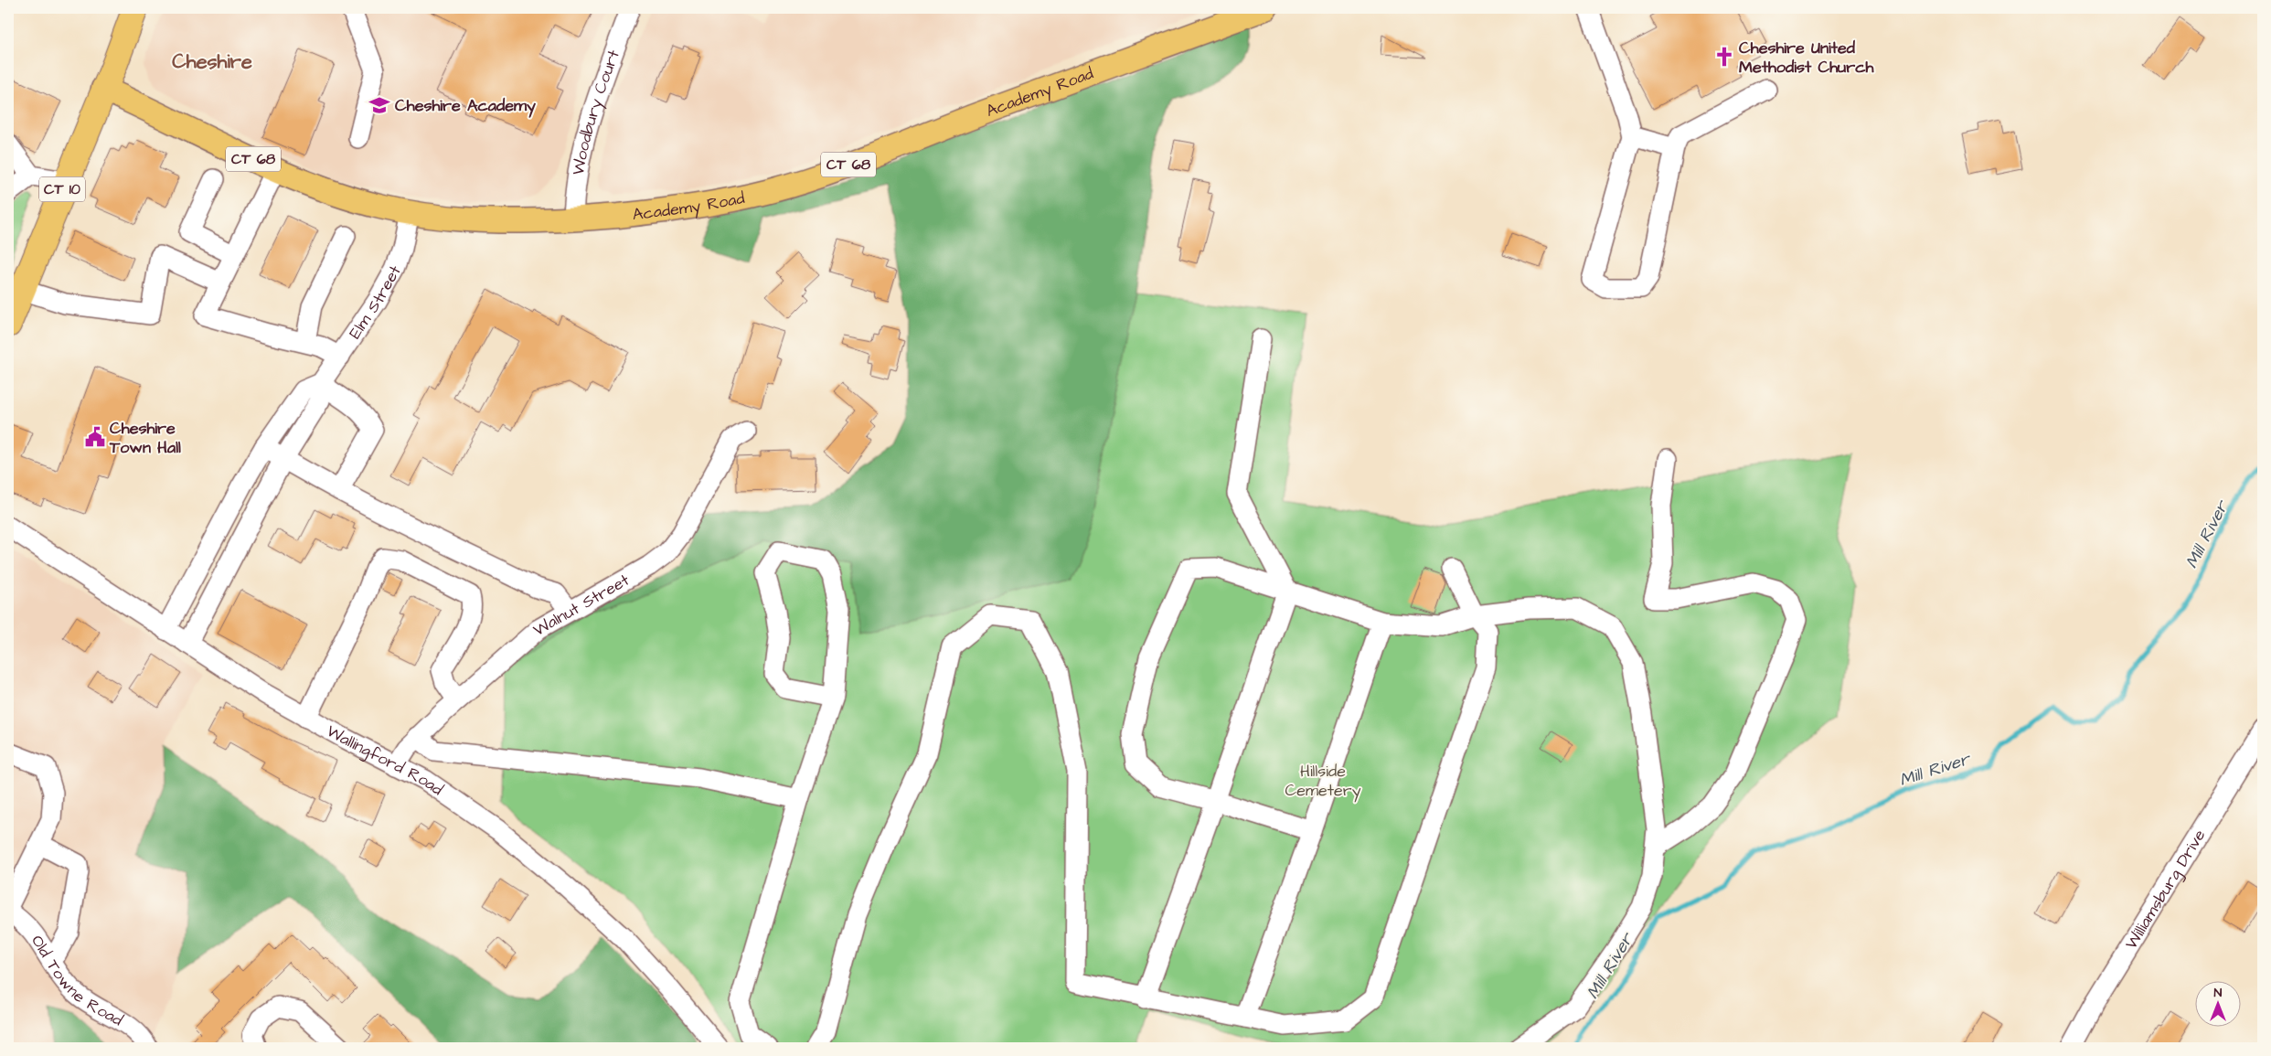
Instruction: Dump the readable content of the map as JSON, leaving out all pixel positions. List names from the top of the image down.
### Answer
{
  "streets": {
    "highway": ["CT 10"],
    "main road": ["Academy Road", "CT 68"],
    "street": [
      "Woodbury Court",
      "Elm Street",
      "Walnut Street",
      "Wallingford Road",
      "Williamsburg Drive",
      "Old Towne Road"
    ]
  },
  "crossings": [
    ["Academy Road", "Woodbury Court"],
    ["Academy Road", "CT 10"],
    ["Academy Road", "Elm Street"],
    ["Elm Street", "Wallingford Road"],
    ["Walnut Street", "Wallingford Road"]
  ],
  "districts": ["Cheshire"],
  "water": ["Mill River"],
  "parks": ["Hillside Cemetery"],
  "places": {
    "church": ["Cheshire United Methodist Church"],
    "school or university": ["Cheshire Academy"],
    "public building": ["Cheshire Town Hall"]
  },
  "north": "top"
}
